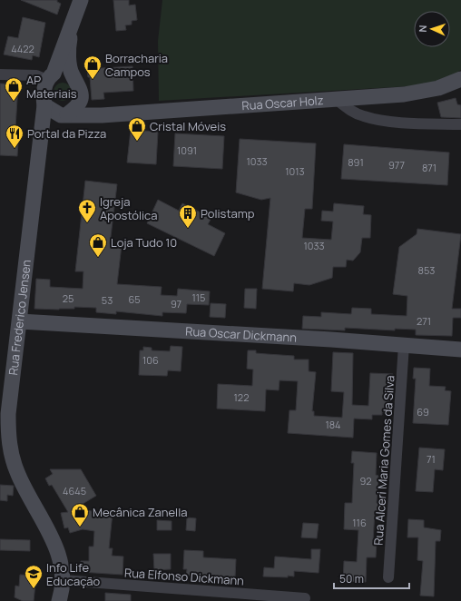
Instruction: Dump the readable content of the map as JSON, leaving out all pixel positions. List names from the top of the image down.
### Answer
{
  "streets": {
    "street": [
      "Rua Oscar Holz",
      "Rua Frederico Jensen",
      "Rua Oscar Dickmann",
      "Rua Alceri Maria Gomes da Silva",
      "Rua Elfonso Dickmann"
    ]
  },
  "crossings": [
    ["Rua Oscar Holz", "Rua Frederico Jensen"],
    ["Rua Frederico Jensen", "Rua Oscar Dickmann"],
    ["Rua Frederico Jensen", "Rua Elfonso Dickmann"],
    ["Rua Oscar Dickmann", "Rua Alceri Maria Gomes da Silva"]
  ],
  "places": {
    "shop": [
      "Borracharia Campos",
      "AP Materiais",
      "Cristal Móveis",
      "Loja Tudo 10",
      "Mecânica Zanella"
    ],
    "restaurant": ["Portal da Pizza"],
    "church": ["Igreja Apostólica"],
    "building": ["Polistamp"],
    "school or university": ["Info Life Educação"]
  },
  "house_numbers": [
    "4422",
    "1091",
    "1033",
    "891",
    "977",
    "871",
    "1013",
    "1033",
    "853",
    "115",
    "25",
    "65",
    "53",
    "97",
    "271",
    "106",
    "122",
    "69",
    "184",
    "71",
    "92",
    "4645",
    "116"
  ],
  "scale_bar": "50 m",
  "north": "left"
}
